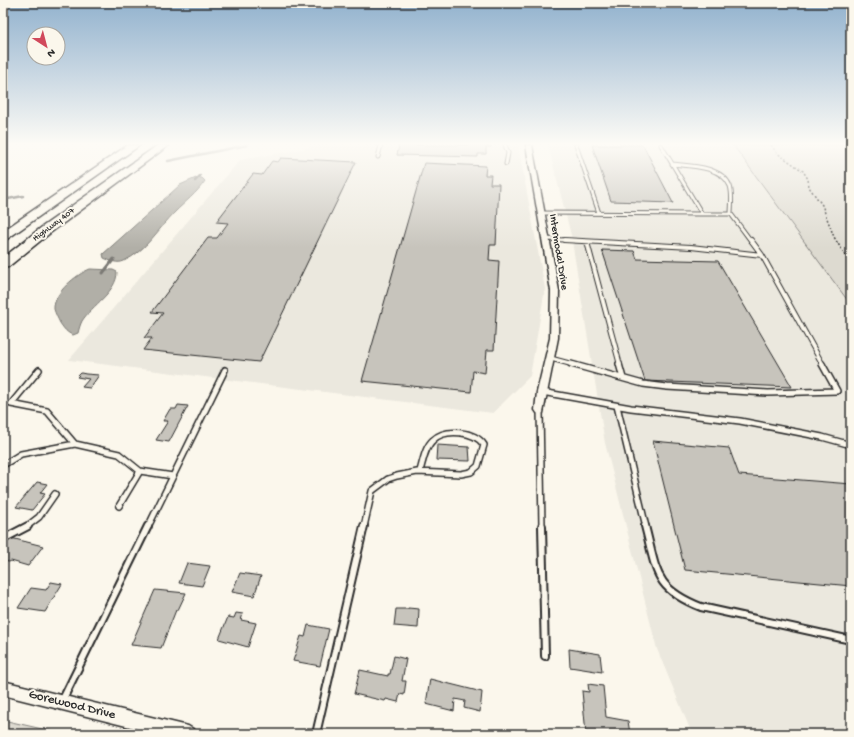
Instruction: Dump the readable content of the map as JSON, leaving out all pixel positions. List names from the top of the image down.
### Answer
{
  "streets": {
    "highway": ["Highway 407"],
    "street": ["Intermodal Drive", "Gorewood Drive"]
  },
  "north": "bottom right"
}
